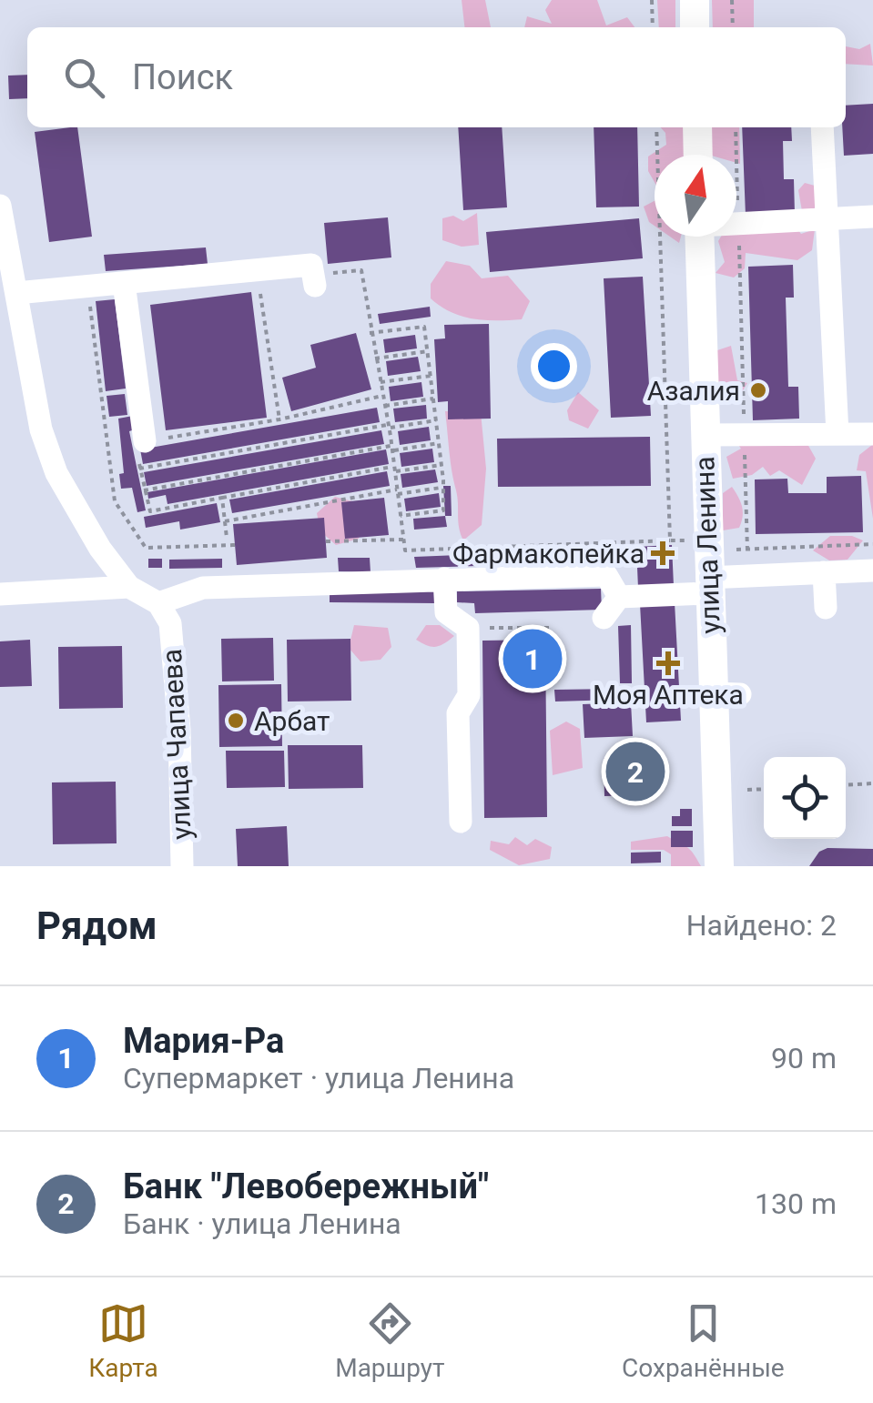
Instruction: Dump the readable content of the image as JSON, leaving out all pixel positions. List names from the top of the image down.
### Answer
{
  "streets": {
    "main road": ["улица Ленина"],
    "street": ["улица Чапаева"]
  },
  "places": {
    "other": ["Азалия", "Арбат"],
    "health": ["Фармакопейка", "Моя Аптека"]
  },
  "north": "top",
  "page": {
    "search": "Поиск",
    "pins": ["1", "2"],
    "heading": ["Рядом", "Найдено: 2"],
    "list": [
      {
        "mark": "1",
        "name": "Мария-Ра",
        "note": "Супермаркет · улица Ленина",
        "value": "90 m"
      },
      {
        "mark": "2",
        "name": "Банк \"Левобережный\"",
        "note": "Банк · улица Ленина",
        "value": "130 m"
      }
    ],
    "nav": ["Карта", "Маршрут", "Сохранённые"]
  }
}
